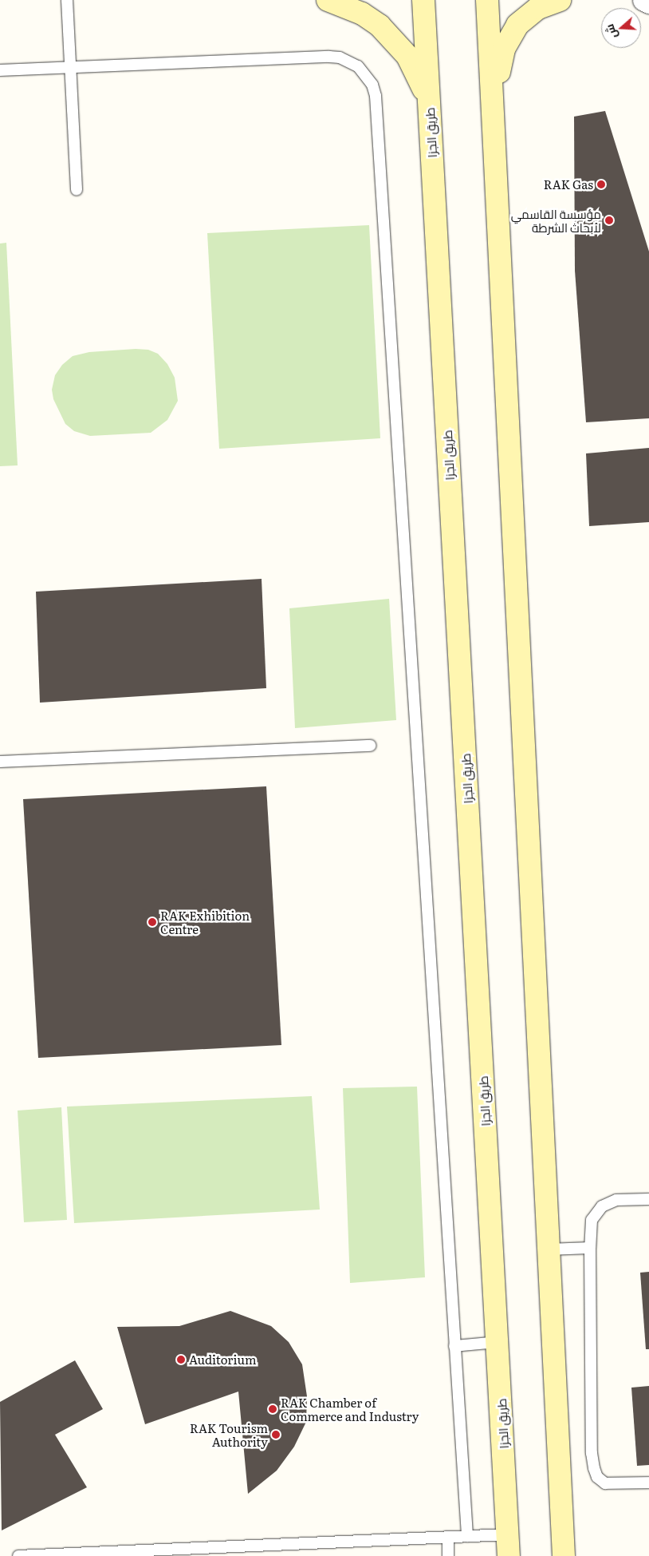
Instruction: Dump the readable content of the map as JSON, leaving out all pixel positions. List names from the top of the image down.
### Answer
{
  "streets": {
    "main road": ["طريق الجزا"]
  },
  "places": [
    "RAK Gas",
    "مؤسسة القاسمي لأبحاث الشرطة",
    "RAK Exhibition Centre",
    "Auditorium",
    "RAK Chamber of Commerce and Industry",
    "RAK Tourism Authority"
  ],
  "north": "left"
}
